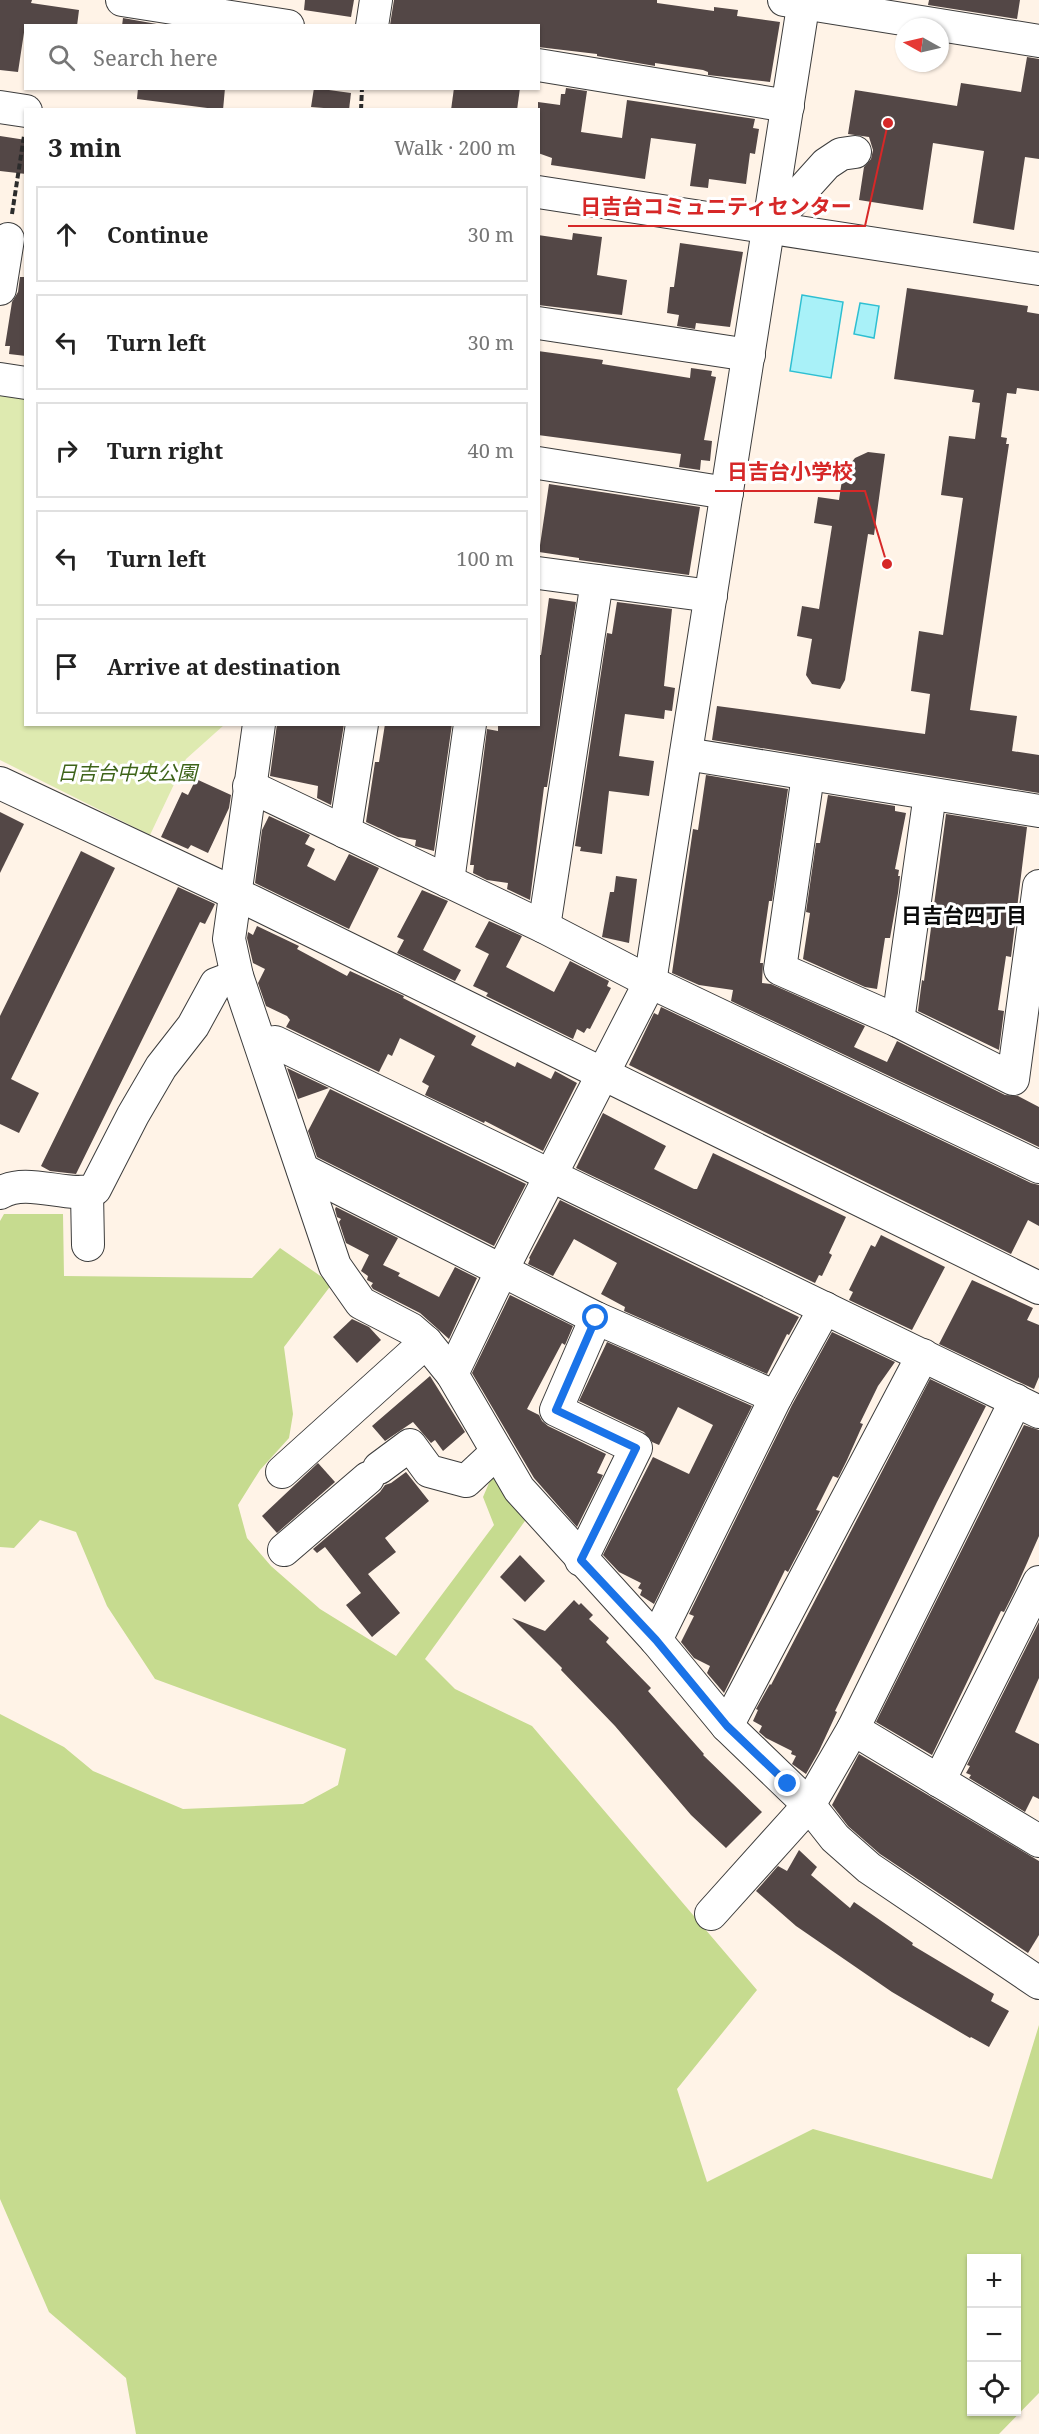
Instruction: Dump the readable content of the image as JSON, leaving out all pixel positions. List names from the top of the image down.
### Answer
{
  "districts": ["日吉台四丁目"],
  "parks": ["日吉台中央公園"],
  "places": ["日吉台コミュニティセンター", "日吉台小学校"],
  "north": "left",
  "page": {
    "search": "Search here",
    "heading": ["3 min", "Walk · 200 m"],
    "list": [
      ["Continue", "30 m"],
      ["Turn left", "30 m"],
      ["Turn right", "40 m"],
      ["Turn left", "100 m"],
      "Arrive at destination"
    ],
    "map_buttons": ["+", "−"]
  }
}
